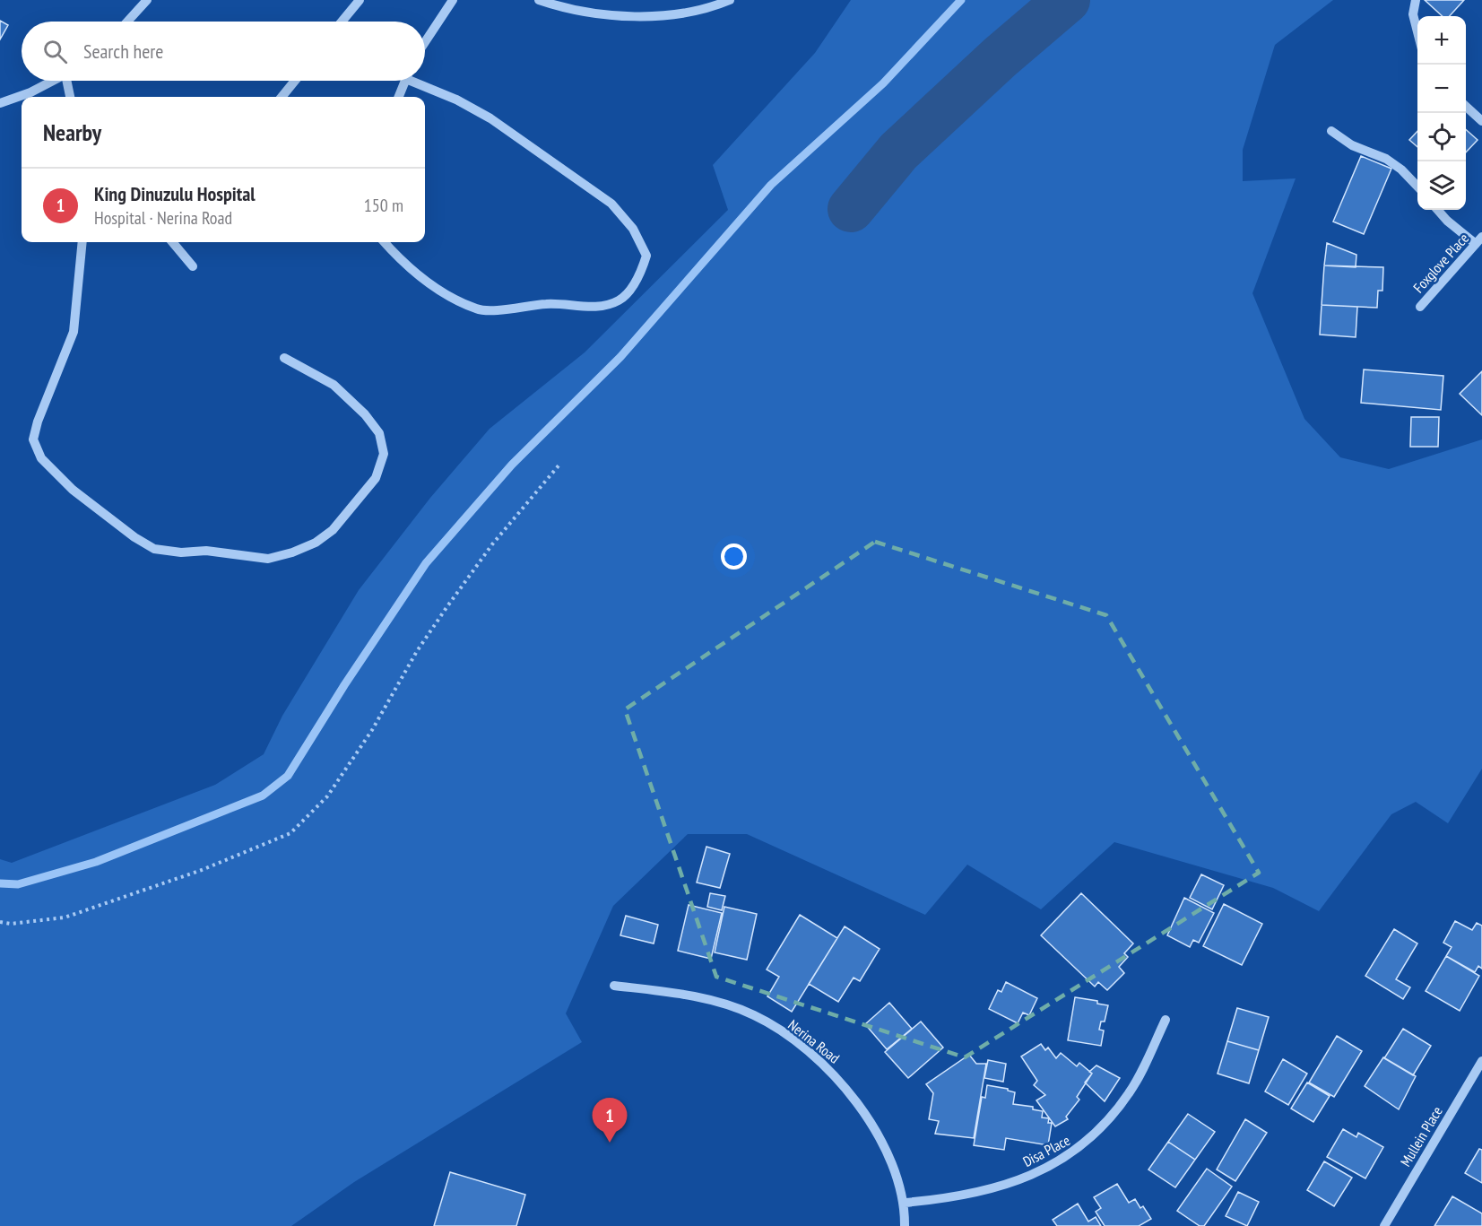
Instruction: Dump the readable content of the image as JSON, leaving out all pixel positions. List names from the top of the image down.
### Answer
{
  "streets": {
    "street": [
      "Foxglove Place",
      "Nerina Road",
      "Mullein Place",
      "Disa Place"
    ]
  },
  "crossings": [
    ["Nerina Road", "Disa Place"]
  ],
  "page": {
    "map_buttons": ["+", "−"],
    "search": "Search here",
    "heading": "Nearby",
    "list": [
      {
        "mark": "1",
        "name": "King Dinuzulu Hospital",
        "note": "Hospital · Nerina Road",
        "value": "150 m"
      }
    ],
    "pins": "1"
  }
}
